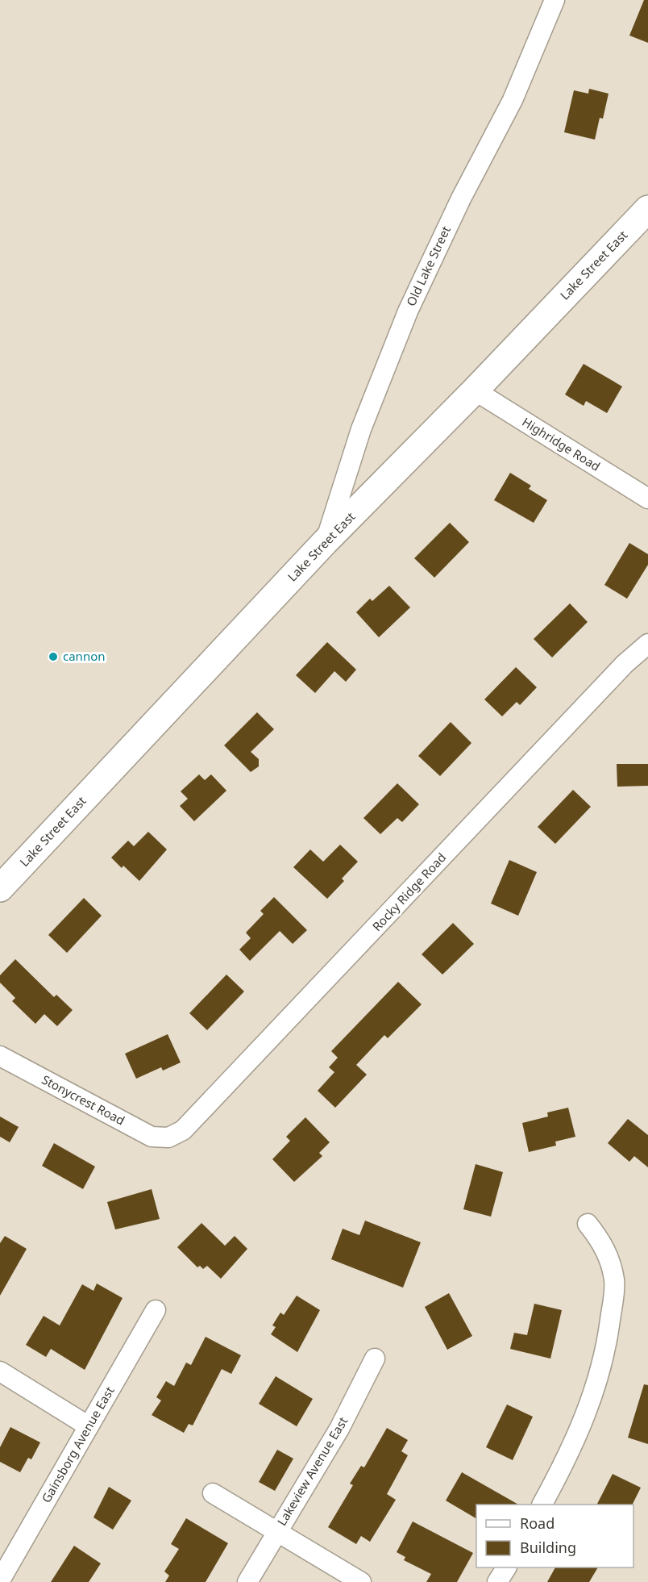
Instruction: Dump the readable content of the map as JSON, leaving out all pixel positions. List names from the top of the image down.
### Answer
{
  "streets": {
    "main road": ["Lake Street East"],
    "street": [
      "Old Lake Street",
      "Highridge Road",
      "Rocky Ridge Road",
      "Stonycrest Road",
      "Gainsborg Avenue East",
      "Lakeview Avenue East"
    ]
  },
  "crossings": [
    ["Lake Street East", "Old Lake Street"],
    ["Lake Street East", "Highridge Road"],
    ["Rocky Ridge Road", "Stonycrest Road"]
  ],
  "places": ["cannon"],
  "legend": ["Road", "Building"]
}
